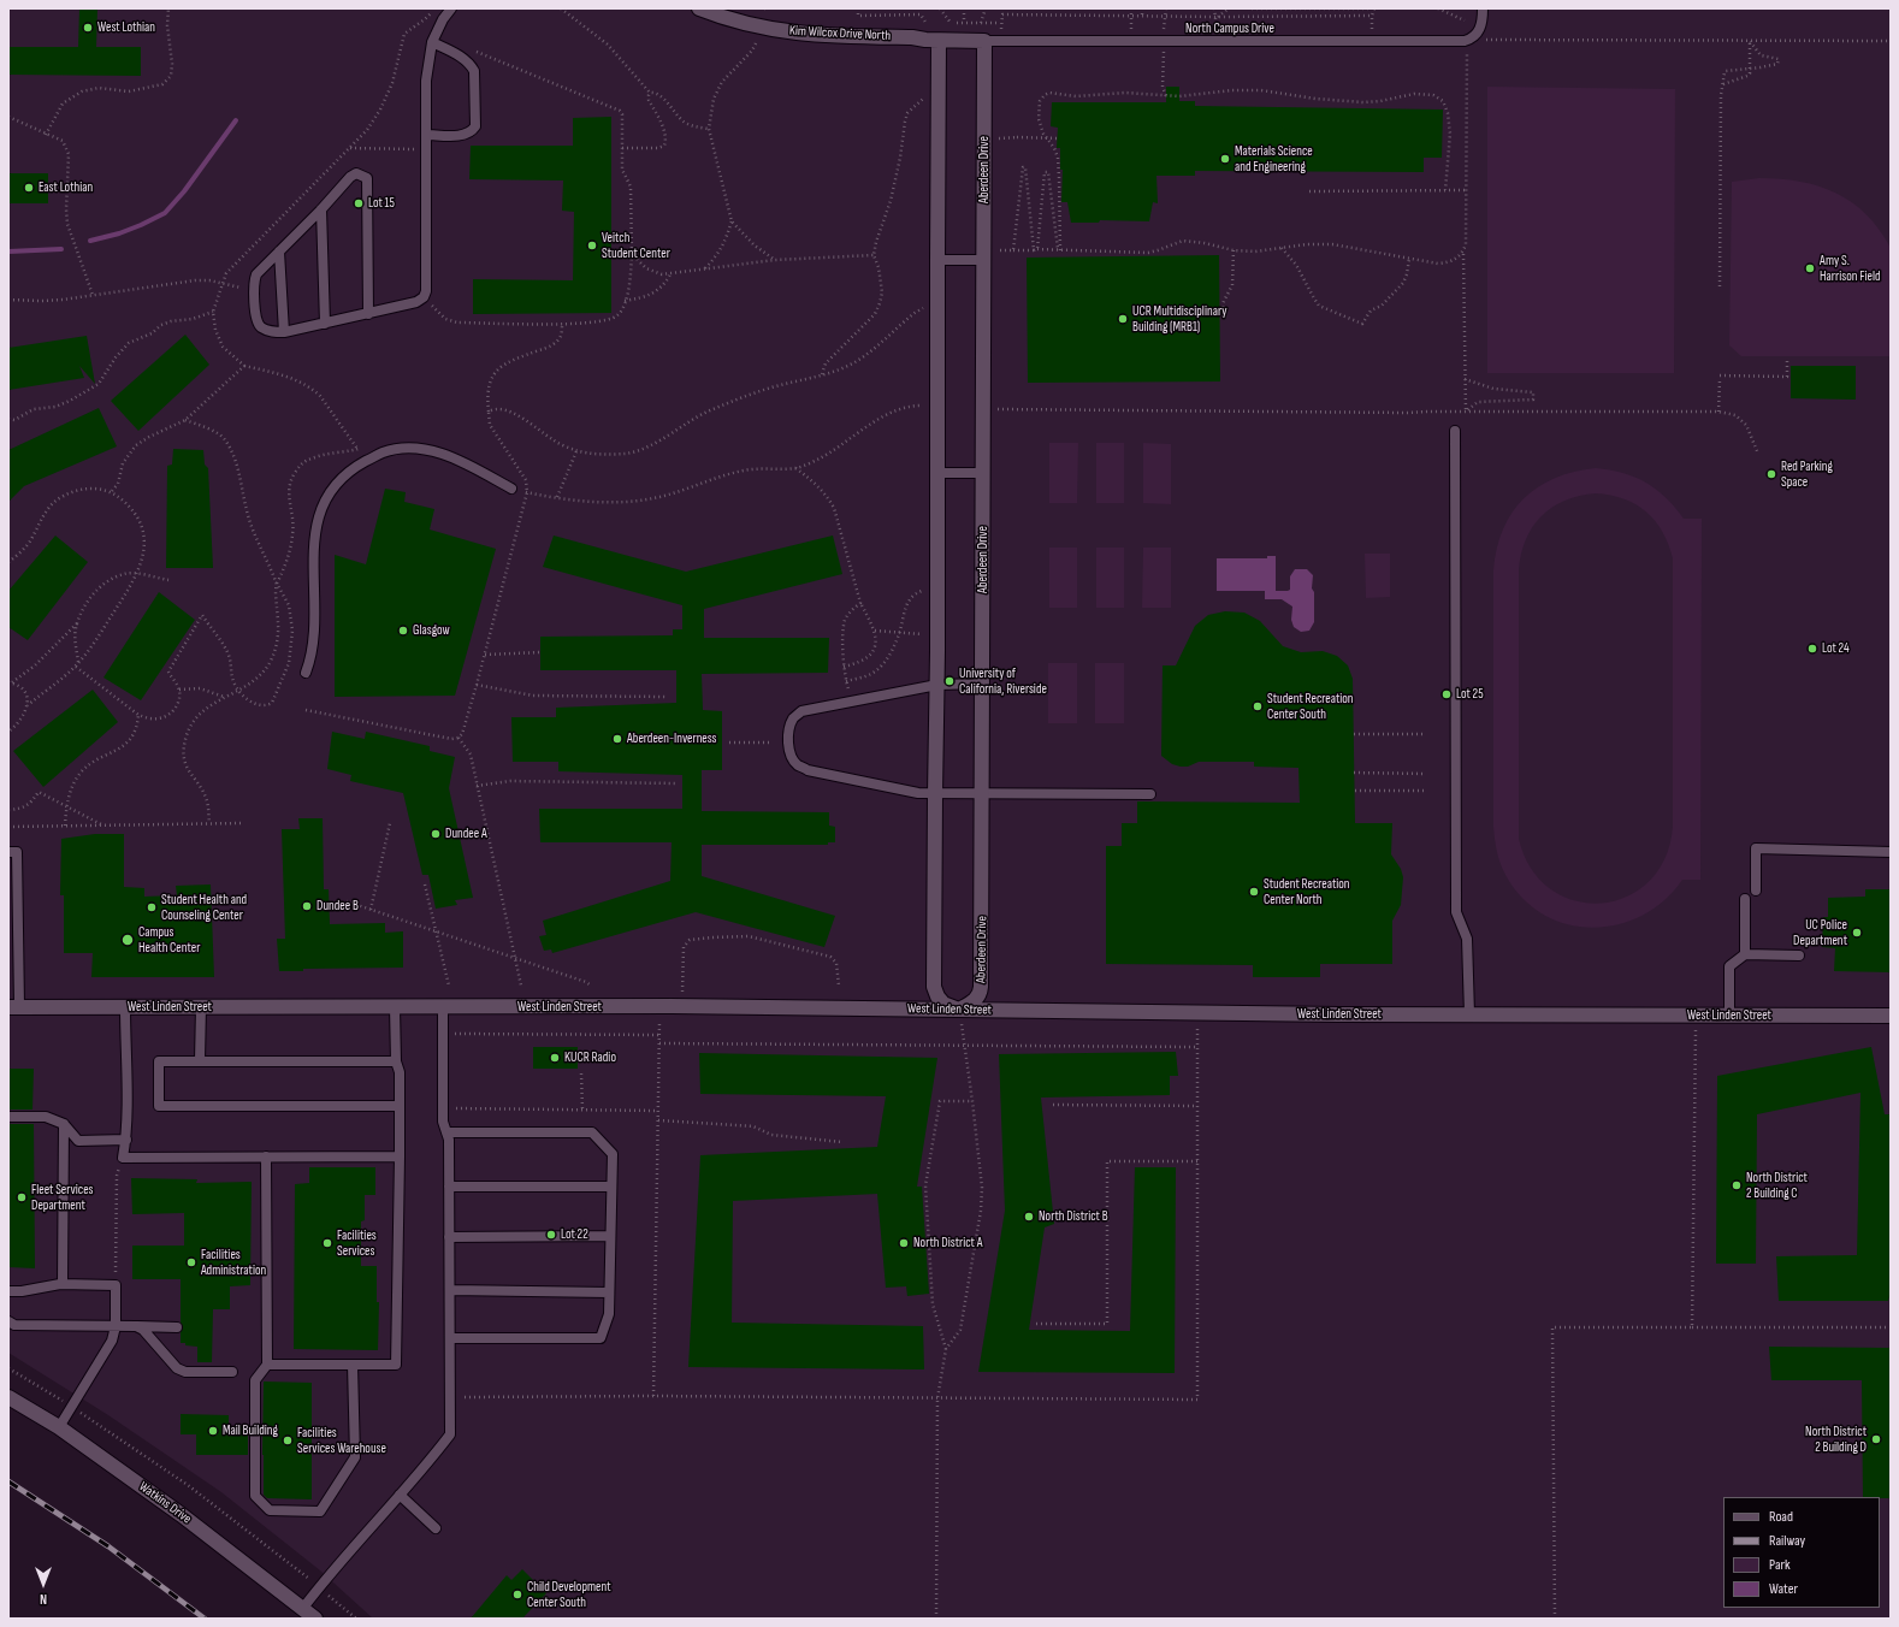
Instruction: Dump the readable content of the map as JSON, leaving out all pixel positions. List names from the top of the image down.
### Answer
{
  "streets": {
    "street": [
      "Kim Wilcox Drive North",
      "Aberdeen Drive",
      "West Linden Street",
      "Watkins Drive"
    ],
    "lane": ["North Campus Drive"]
  },
  "crossings": [
    ["North Campus Drive", "Kim Wilcox Drive North"],
    ["North Campus Drive", "Aberdeen Drive"],
    ["Kim Wilcox Drive North", "Aberdeen Drive"],
    ["Aberdeen Drive", "West Linden Street"]
  ],
  "places": [
    "West Lothian",
    "Materials Science and Engineering",
    "East Lothian",
    "Lot 15",
    "Veitch Student Center",
    "Amy S. Harrison Field",
    "UCR Multidisciplinary Building (MRB1)",
    "Red Parking Space",
    "Glasgow",
    "Lot 24",
    "University of California, Riverside",
    "Lot 25",
    "Student Recreation Center South",
    "Aberdeen-Inverness",
    "Dundee A",
    "Student Recreation Center North",
    "Dundee B",
    "Student Health and Counseling Center",
    "UC Police Department",
    "Campus Health Center",
    "KUCR Radio",
    "North District 2 Building C",
    "Fleet Services Department",
    "North District B",
    "Lot 22",
    "Facilities Services",
    "North District A",
    "Facilities Administration",
    "Mail Building",
    "North District 2 Building D",
    "Facilities Services Warehouse",
    "Child Development Center South"
  ],
  "legend": [
    "Road",
    "Railway",
    "Park",
    "Water"
  ],
  "north": "bottom"
}
